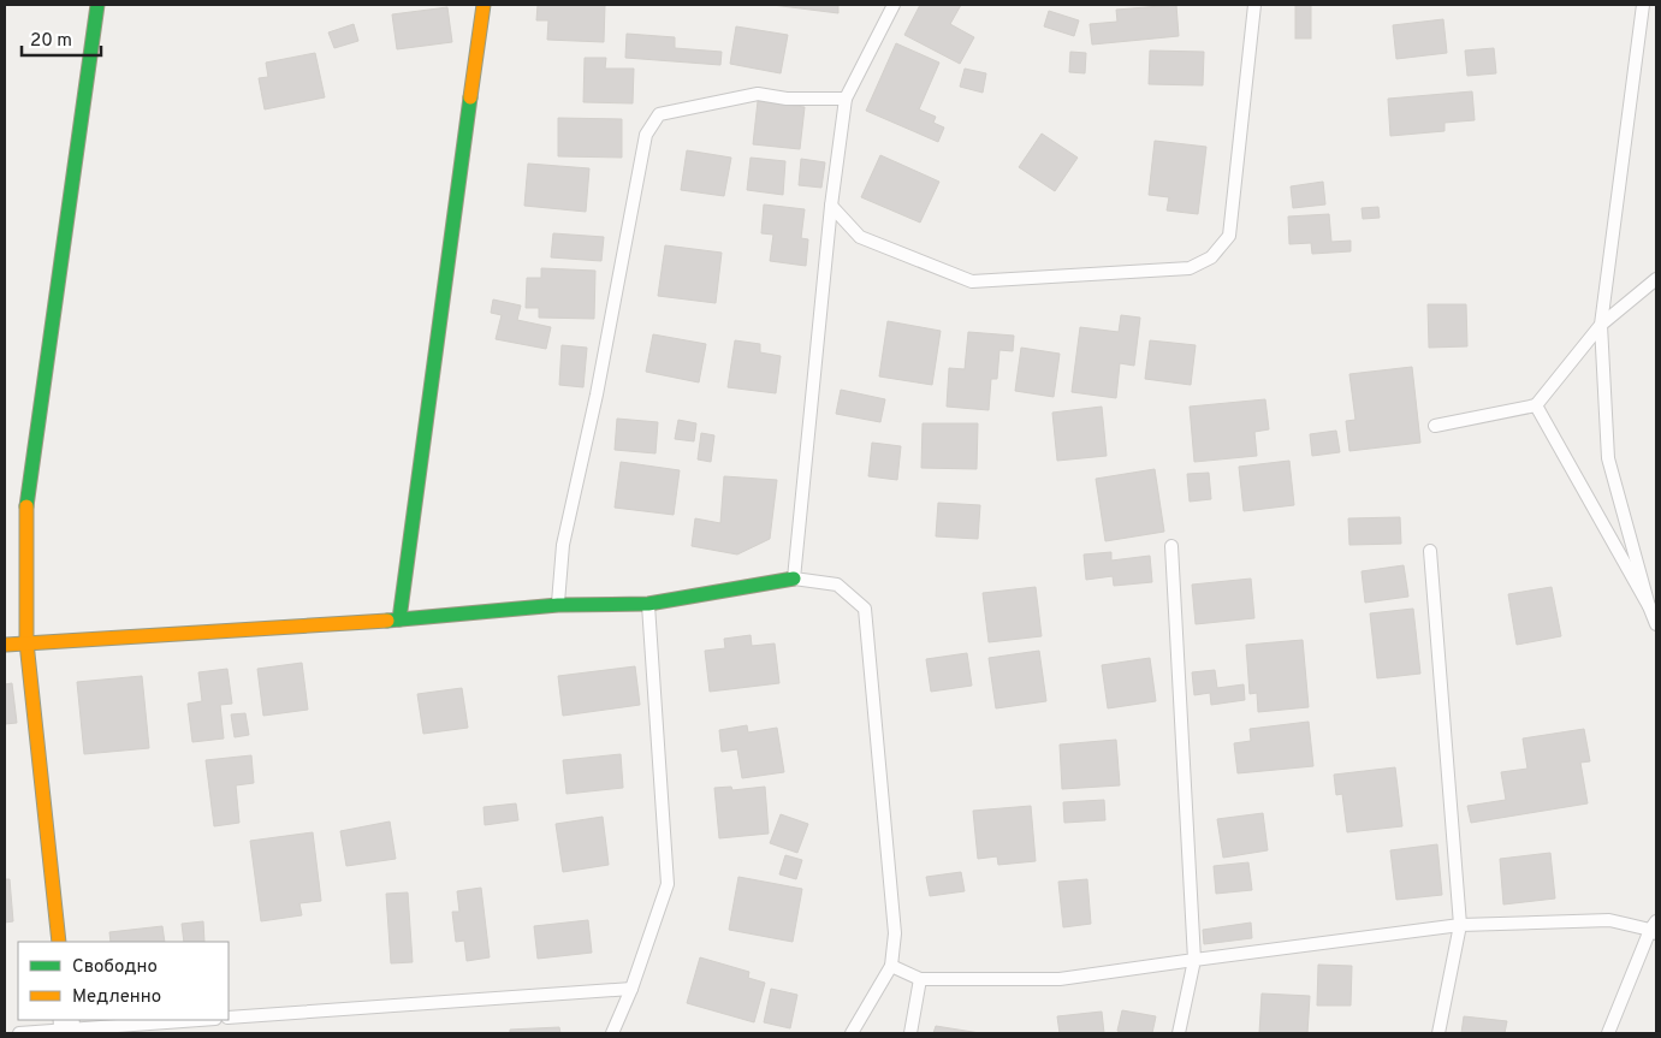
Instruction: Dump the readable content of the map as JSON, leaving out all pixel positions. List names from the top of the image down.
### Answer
{
  "legend": ["Свободно", "Медленно"],
  "scale_bar": "20 m"
}
